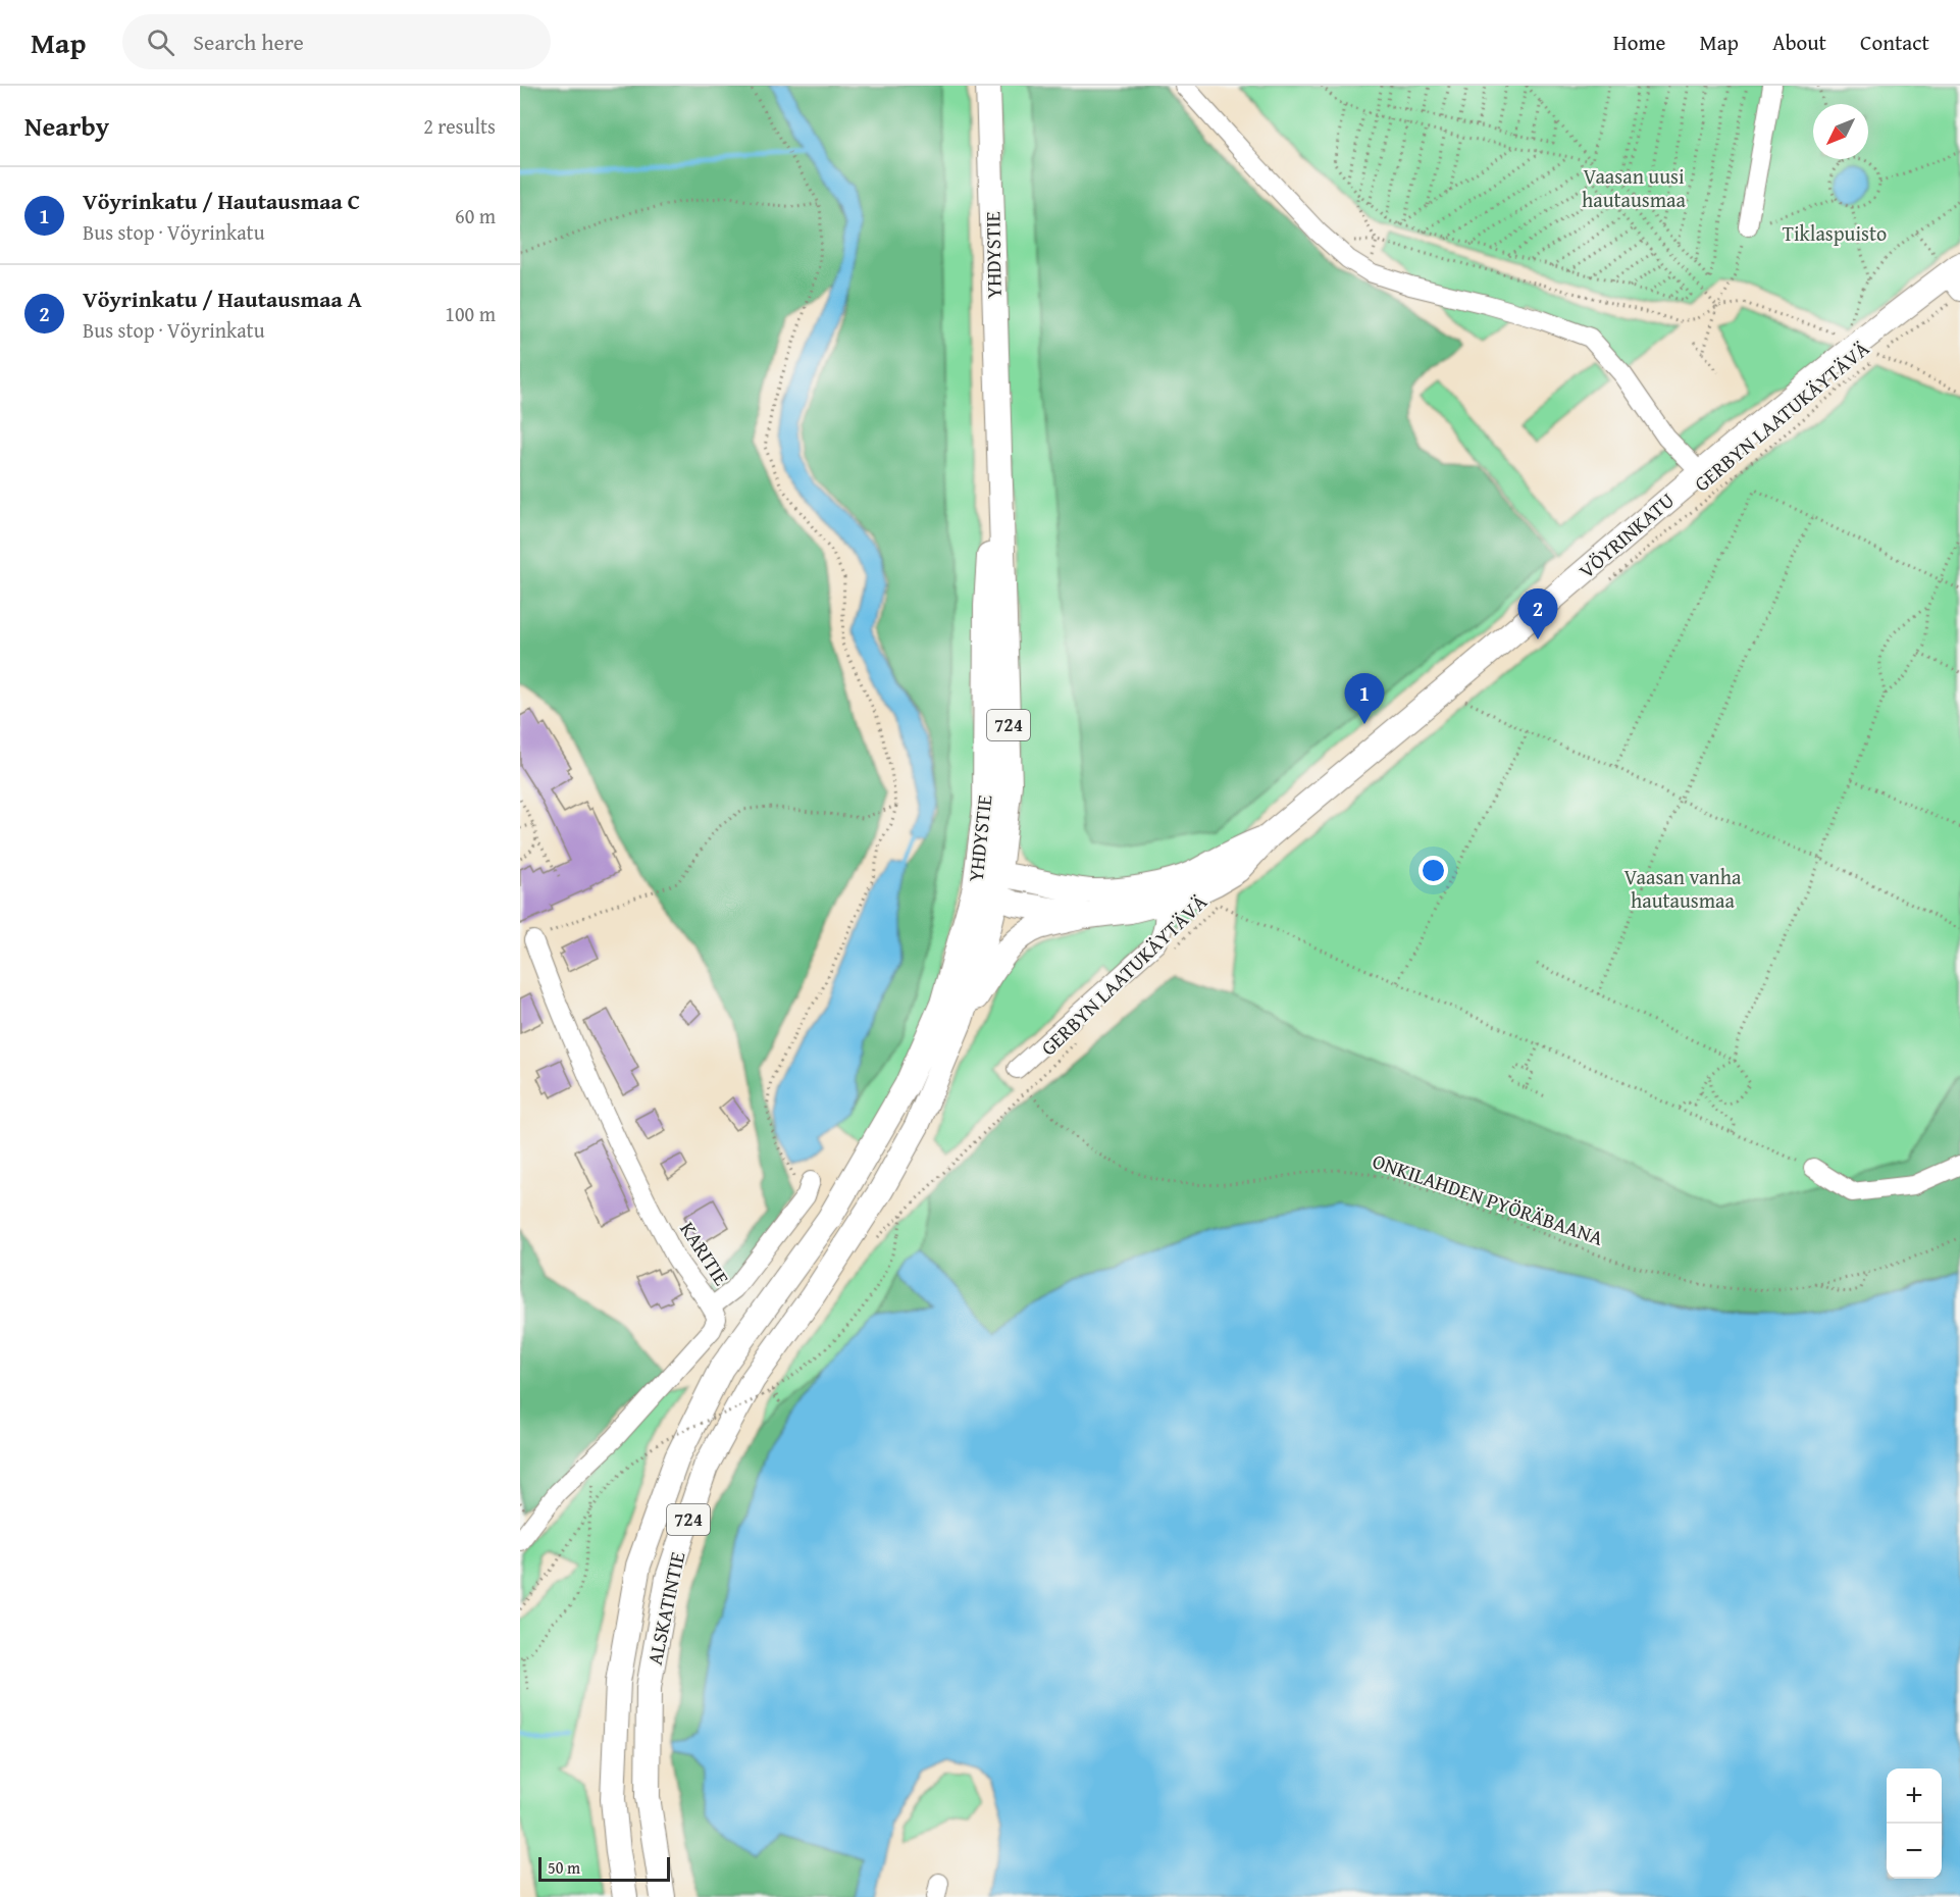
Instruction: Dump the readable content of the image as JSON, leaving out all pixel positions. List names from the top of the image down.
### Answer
{
  "streets": {
    "main road": [
      "YHDYSTIE",
      "VÖYRINKATU",
      "724",
      "ALSKATINTIE"
    ],
    "street": ["KARITIE"],
    "path": ["GERBYN LAATUKÄYTÄVÄ", "ONKILAHDEN PYÖRÄBAANA"]
  },
  "crossings": [
    ["YHDYSTIE", "VÖYRINKATU"],
    ["YHDYSTIE", "ALSKATINTIE"],
    ["GERBYN LAATUKÄYTÄVÄ", "VÖYRINKATU"],
    ["GERBYN LAATUKÄYTÄVÄ", "ONKILAHDEN PYÖRÄBAANA"]
  ],
  "parks": ["Vaasan uusi hautausmaa", "Tiklaspuisto", "Vaasan vanha hautausmaa"],
  "scale_bar": "50 m",
  "north": "bottom left",
  "page": {
    "header": "Map",
    "search": "Search here",
    "nav": [
      "Home",
      "Map",
      "About",
      "Contact"
    ],
    "heading": ["Nearby", "2 results"],
    "list": [
      {
        "mark": "1",
        "name": "Vöyrinkatu / Hautausmaa C",
        "note": "Bus stop · Vöyrinkatu",
        "value": "60 m"
      },
      {
        "mark": "2",
        "name": "Vöyrinkatu / Hautausmaa A",
        "note": "Bus stop · Vöyrinkatu",
        "value": "100 m"
      }
    ],
    "pins": ["2", "1"],
    "map_buttons": ["+", "−"],
    "scale": "50 m"
  }
}
